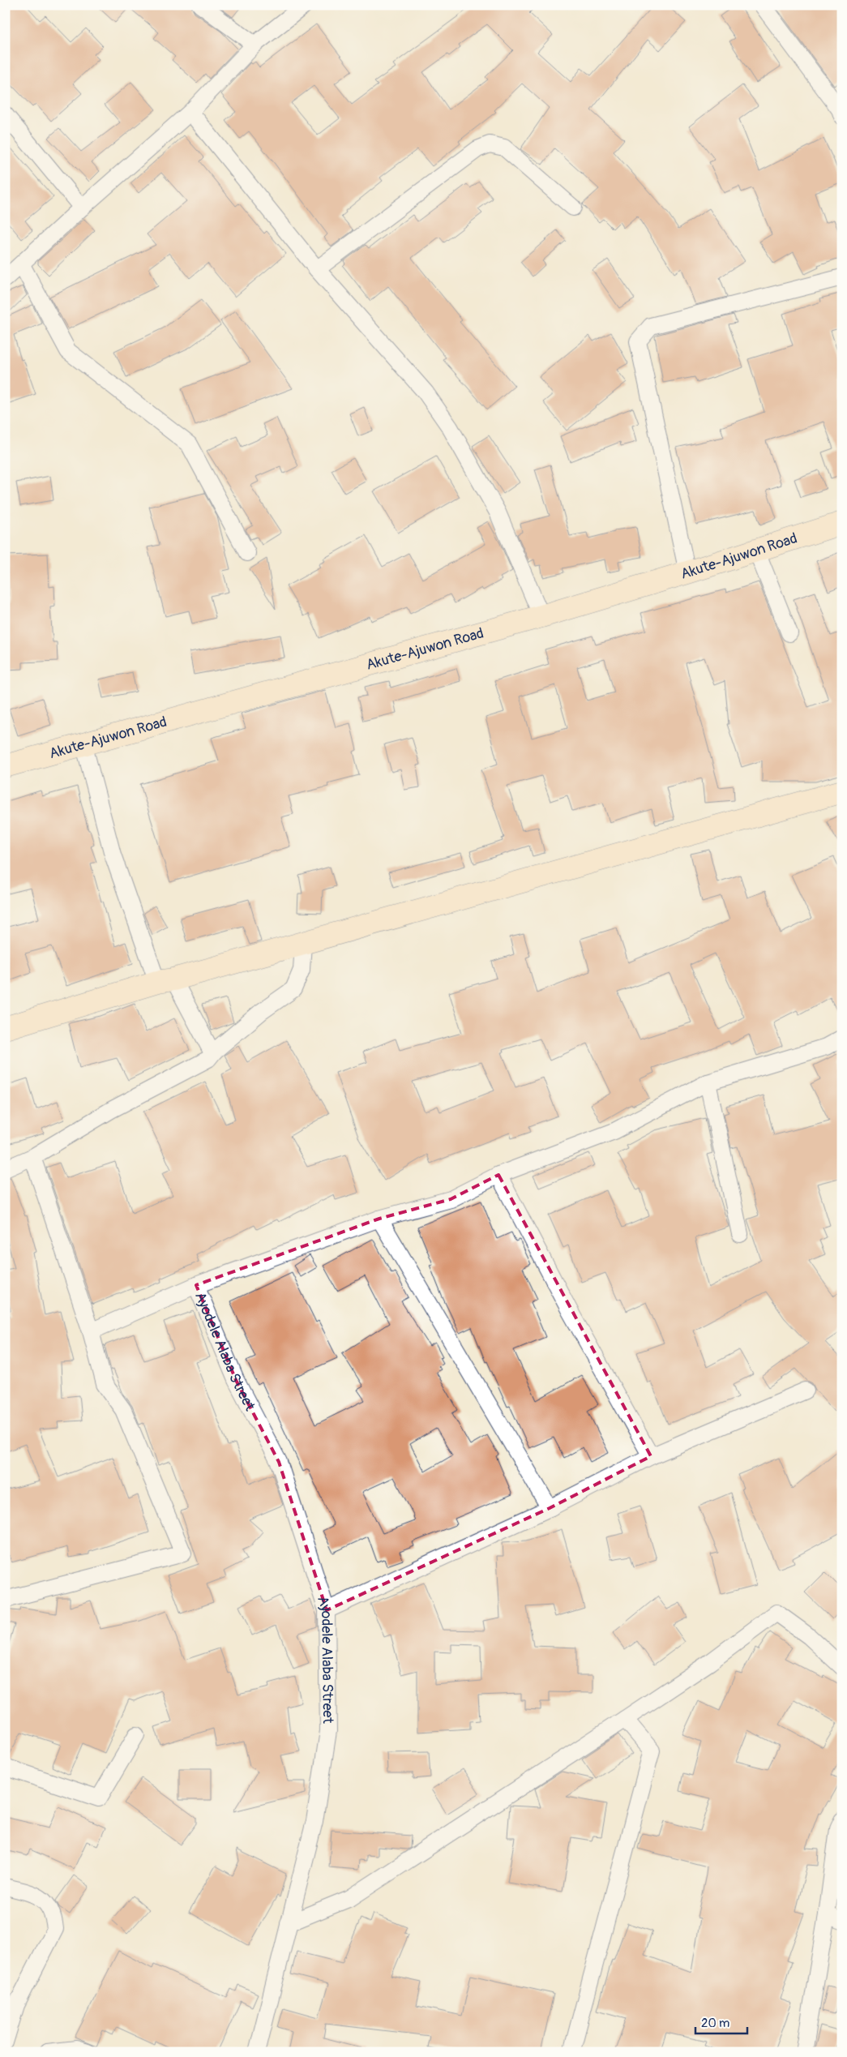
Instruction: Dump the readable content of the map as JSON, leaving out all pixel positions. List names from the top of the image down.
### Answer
{
  "streets": {
    "main road": ["Akute-Ajuwon Road"],
    "street": ["Ayodele Alaba Street"]
  },
  "scale_bar": "20 m"
}
